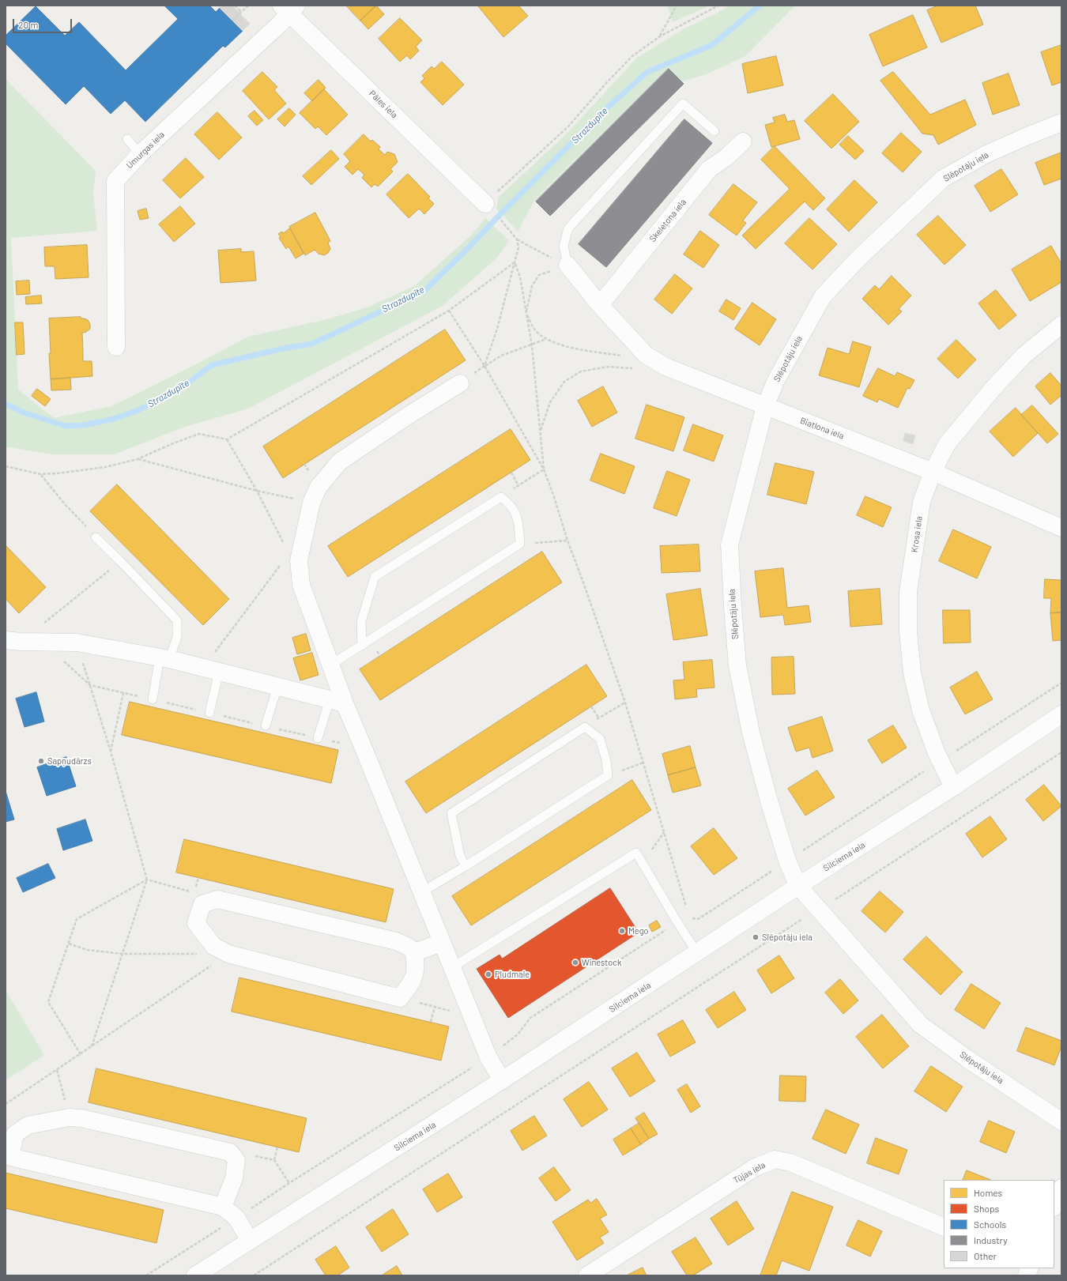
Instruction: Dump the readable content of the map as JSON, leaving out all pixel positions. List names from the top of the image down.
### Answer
{
  "streets": {
    "street": [
      "Pāles iela",
      "Umurgas iela",
      "Slēpotāju iela",
      "Skeletona iela",
      "Biatlona iela",
      "Krosa iela",
      "Silciema iela",
      "Tūjas iela"
    ]
  },
  "crossings": [
    ["Pāles iela", "Umurgas iela"],
    ["Slēpotāju iela", "Biatlona iela"],
    ["Slēpotāju iela", "Silciema iela"],
    ["Skeletona iela", "Biatlona iela"],
    ["Biatlona iela", "Krosa iela"],
    ["Krosa iela", "Silciema iela"]
  ],
  "water": ["Strazdupīte"],
  "places": [
    "Sapņudārzs",
    "Mego",
    "Slēpotāju iela",
    "Winestock",
    "Pludmale"
  ],
  "legend": [
    "Homes",
    "Shops",
    "Schools",
    "Industry",
    "Other"
  ],
  "scale_bar": "20 m"
}
